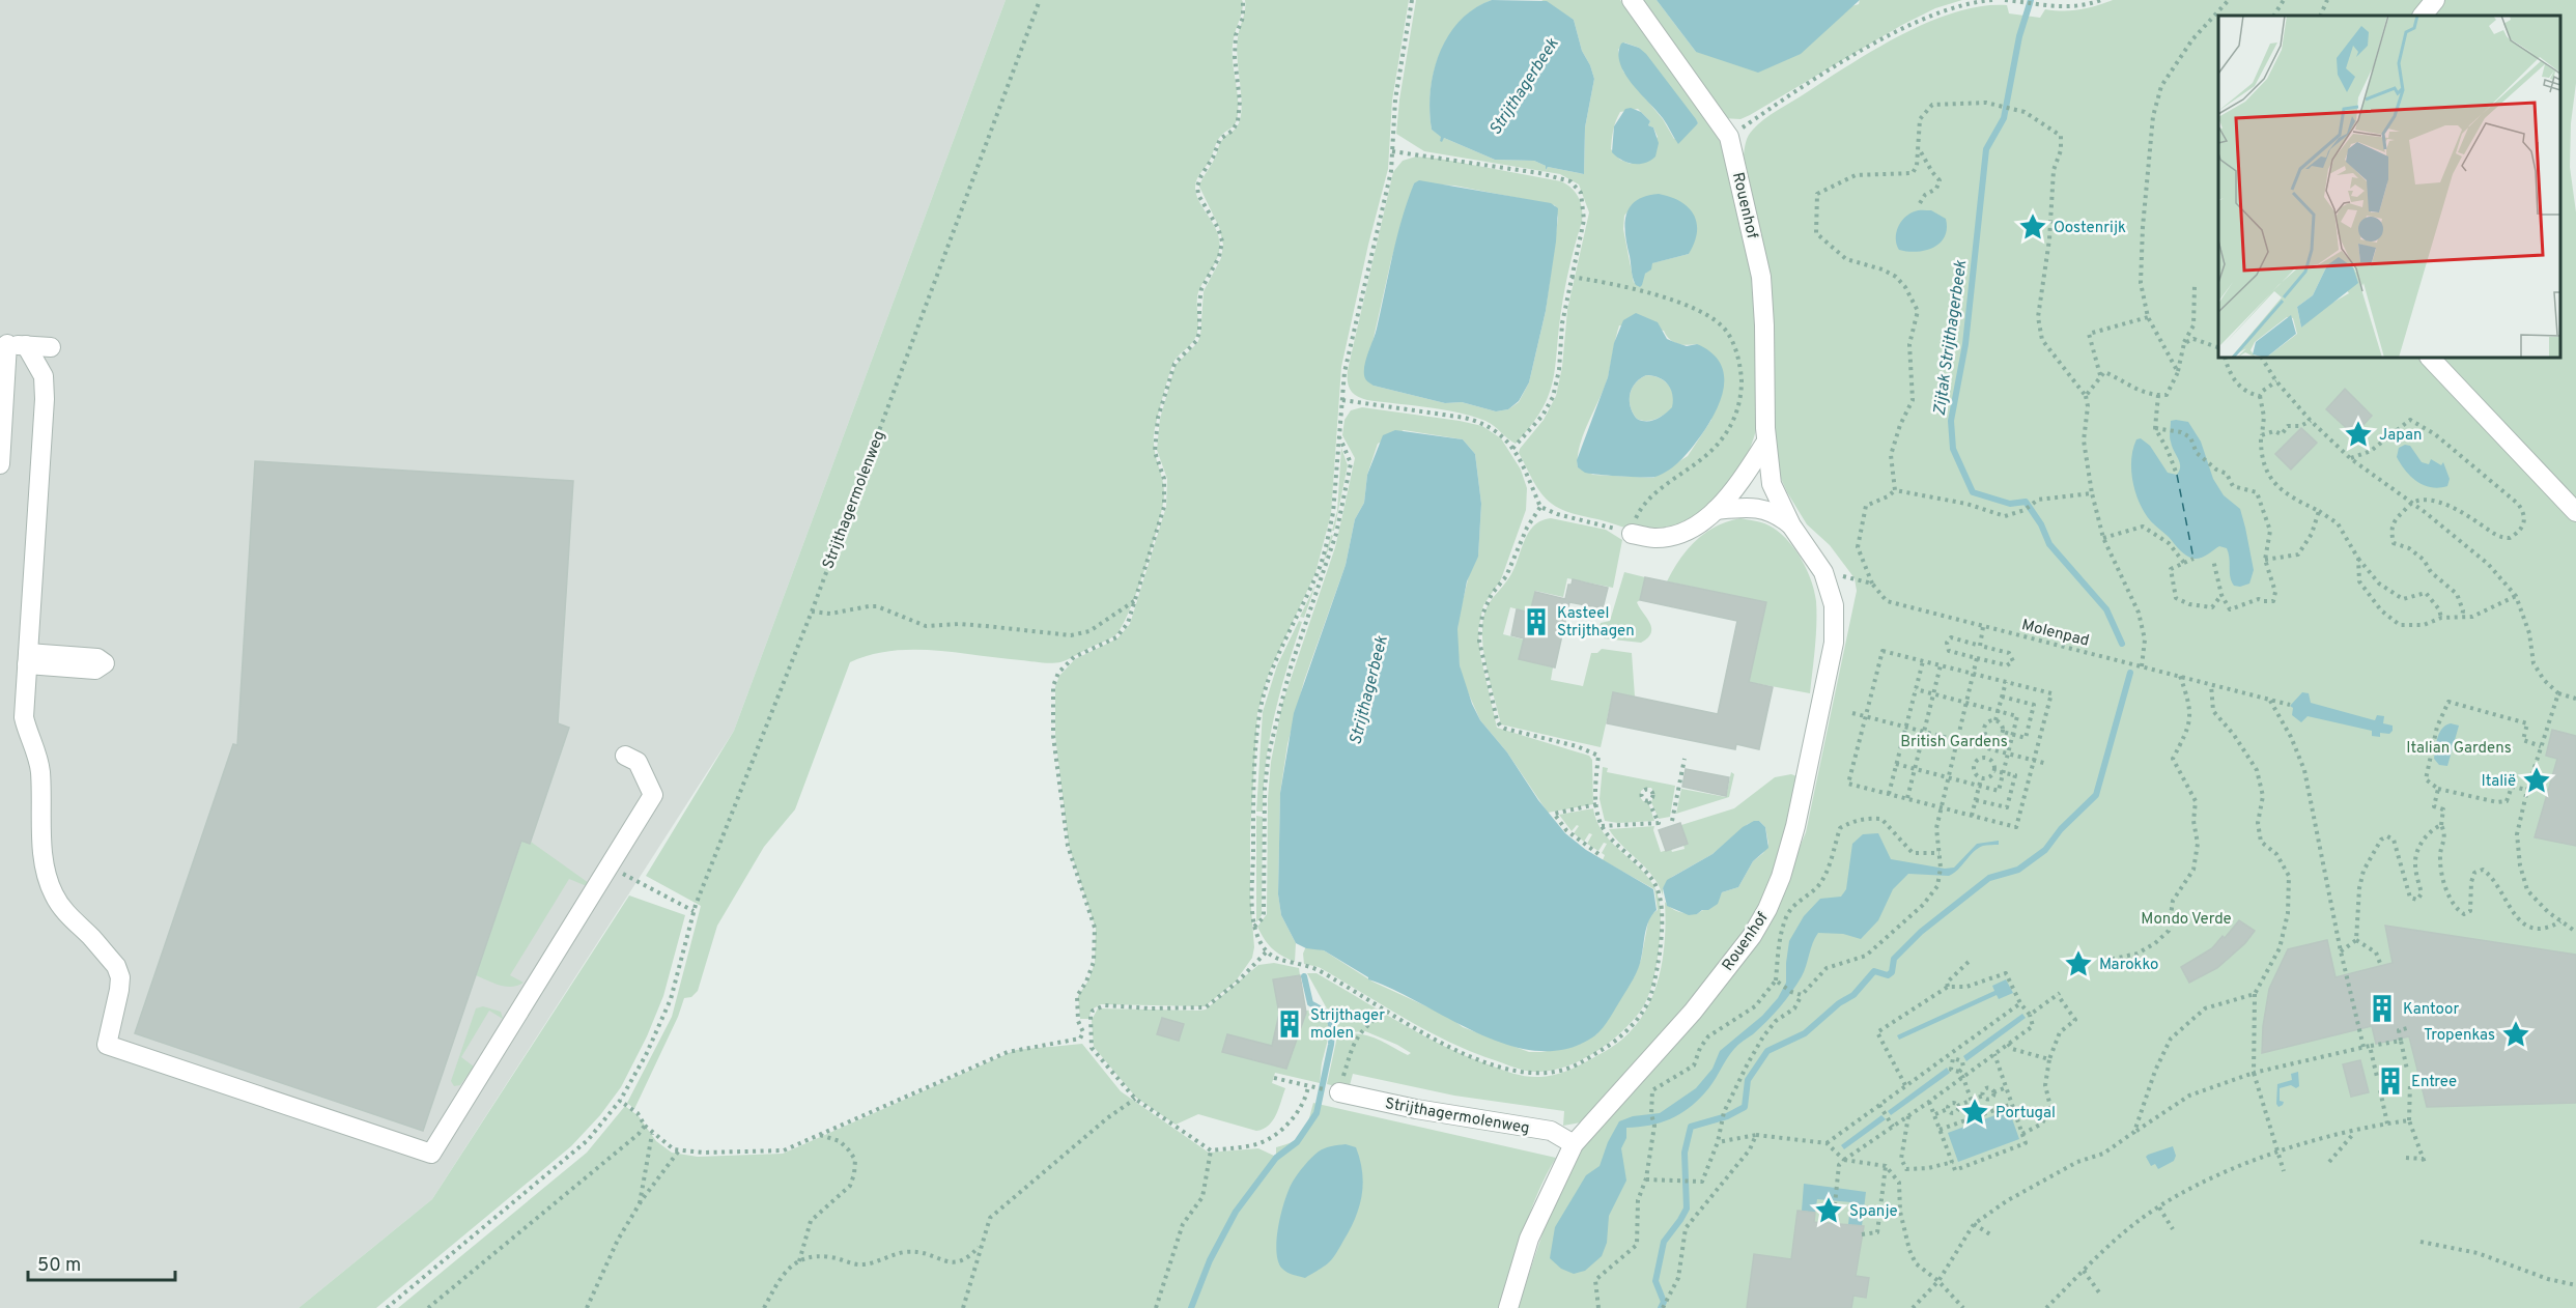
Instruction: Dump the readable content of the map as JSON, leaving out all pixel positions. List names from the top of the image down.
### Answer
{
  "streets": {
    "street": ["Rouenhof", "Strijthagermolenweg"],
    "path": ["Molenpad"]
  },
  "crossings": [
    ["Rouenhof", "Strijthagermolenweg"],
    ["Rouenhof", "Molenpad"]
  ],
  "water": ["Strijthagerbeek", "Zijtak Strijthagerbeek"],
  "parks": ["British Gardens", "Italian Gardens", "Mondo Verde"],
  "places": {
    "place": [
      "Oostenrijk",
      "Japan",
      "Italië",
      "Marokko",
      "Tropenkas",
      "Portugal",
      "Spanje"
    ],
    "building": [
      "Kasteel Strijthagen",
      "Kantoor",
      "Strijthager molen",
      "Entree"
    ]
  },
  "scale_bar": "50 m"
}
